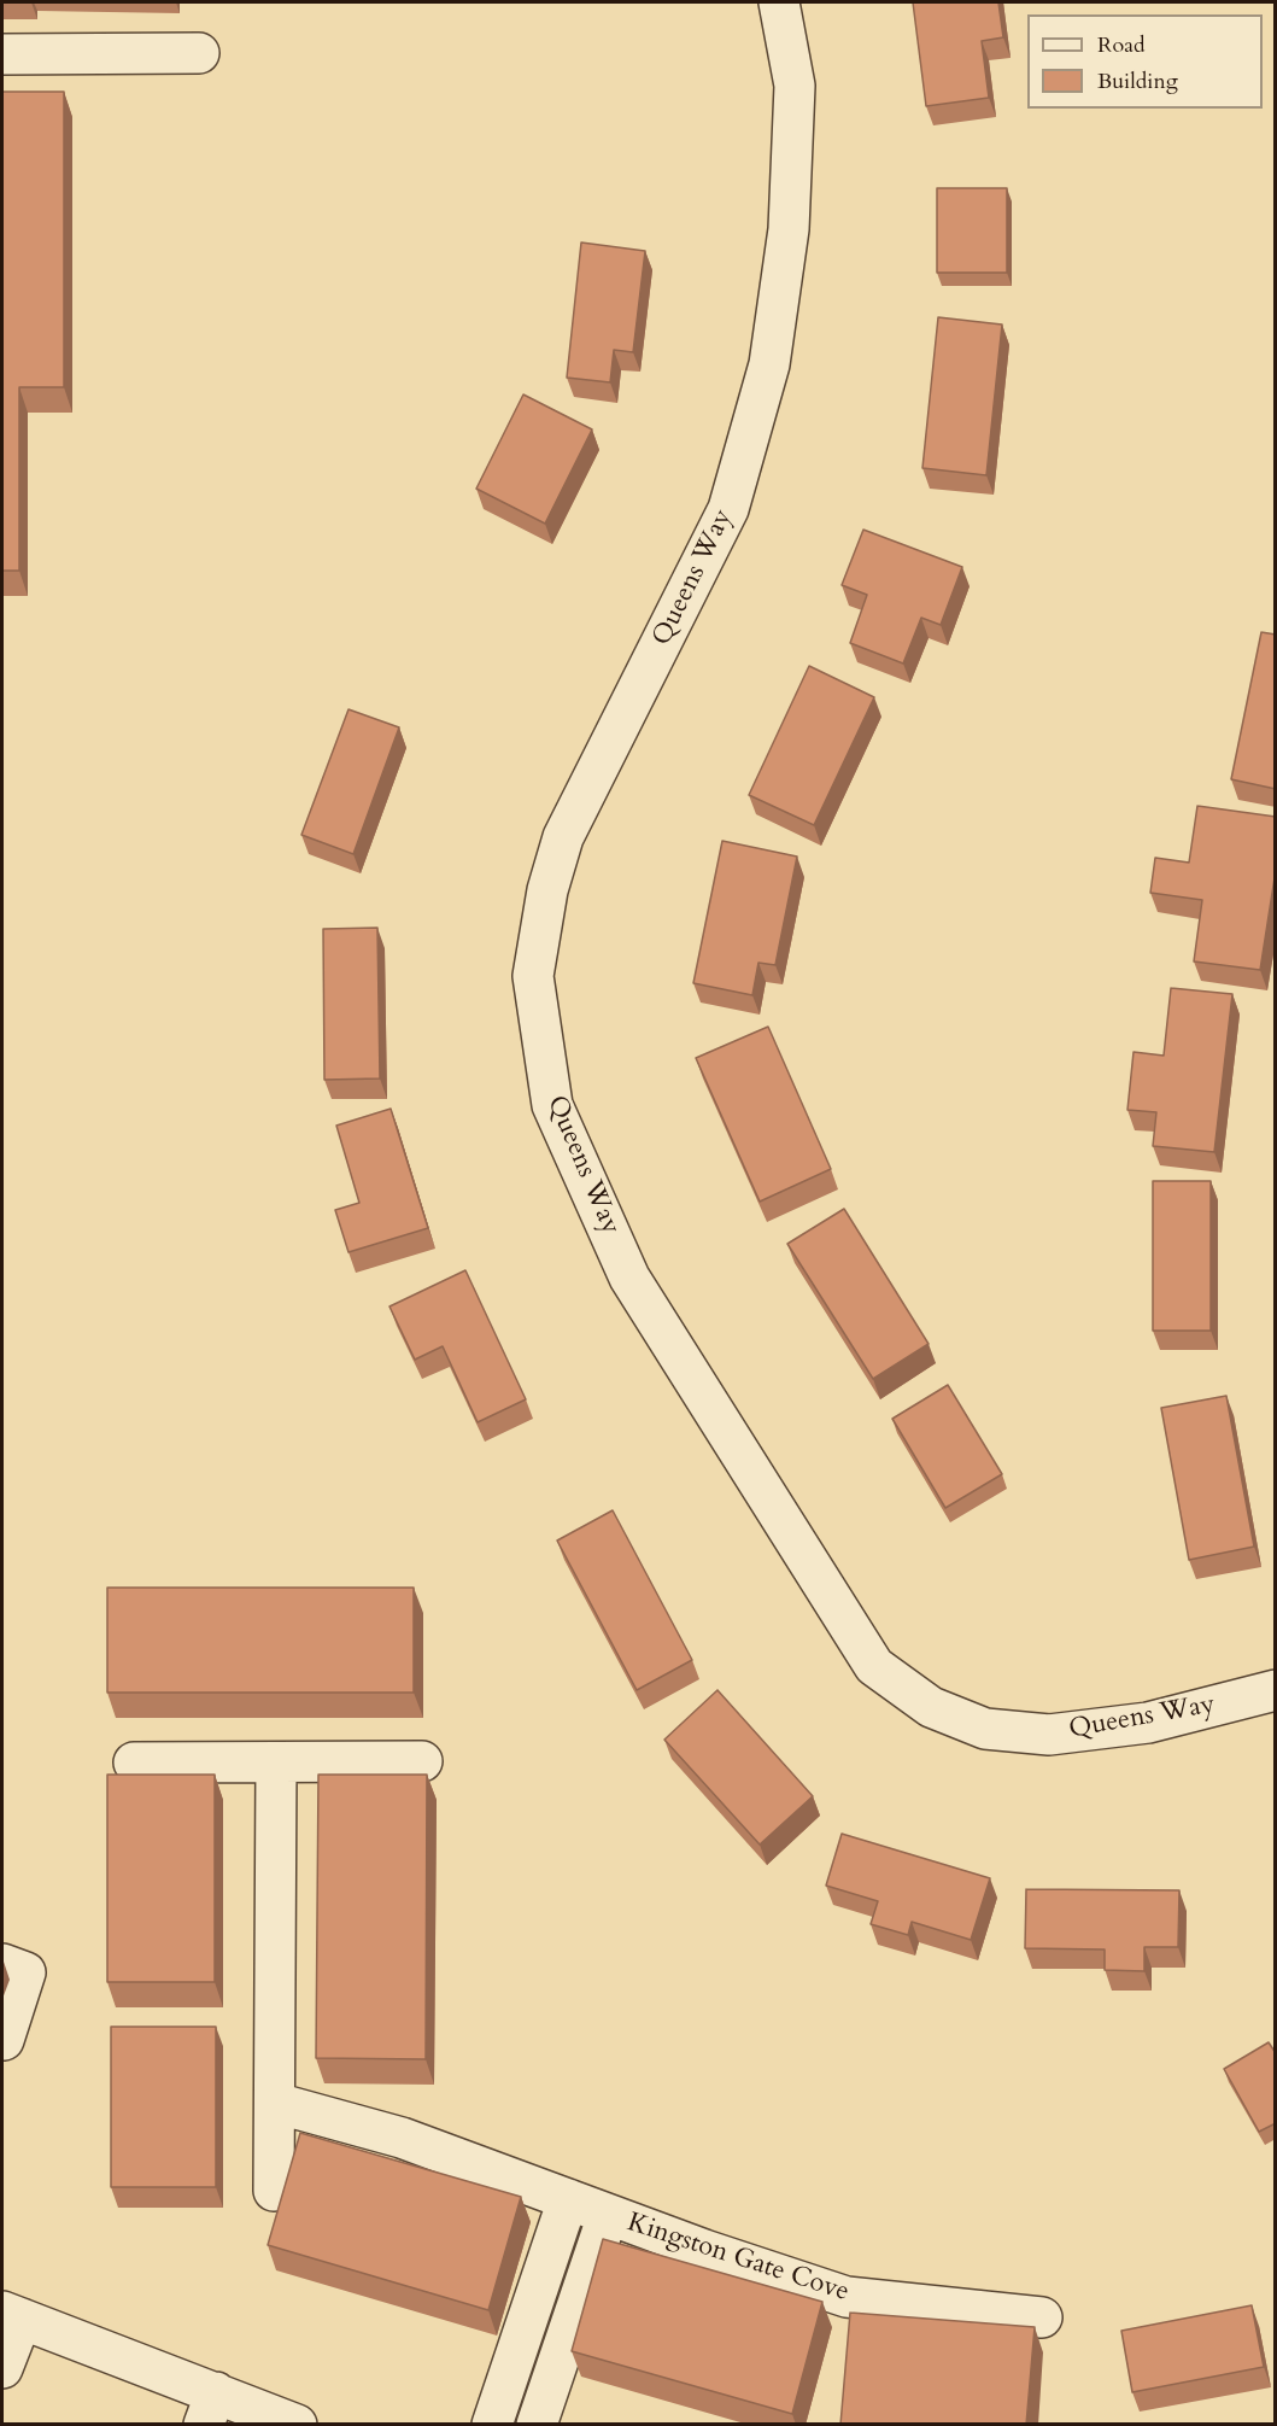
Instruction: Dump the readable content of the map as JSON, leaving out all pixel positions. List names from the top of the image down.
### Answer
{
  "streets": {
    "street": ["Queens Way", "Kingston Gate Cove"]
  },
  "legend": ["Road", "Building"]
}
